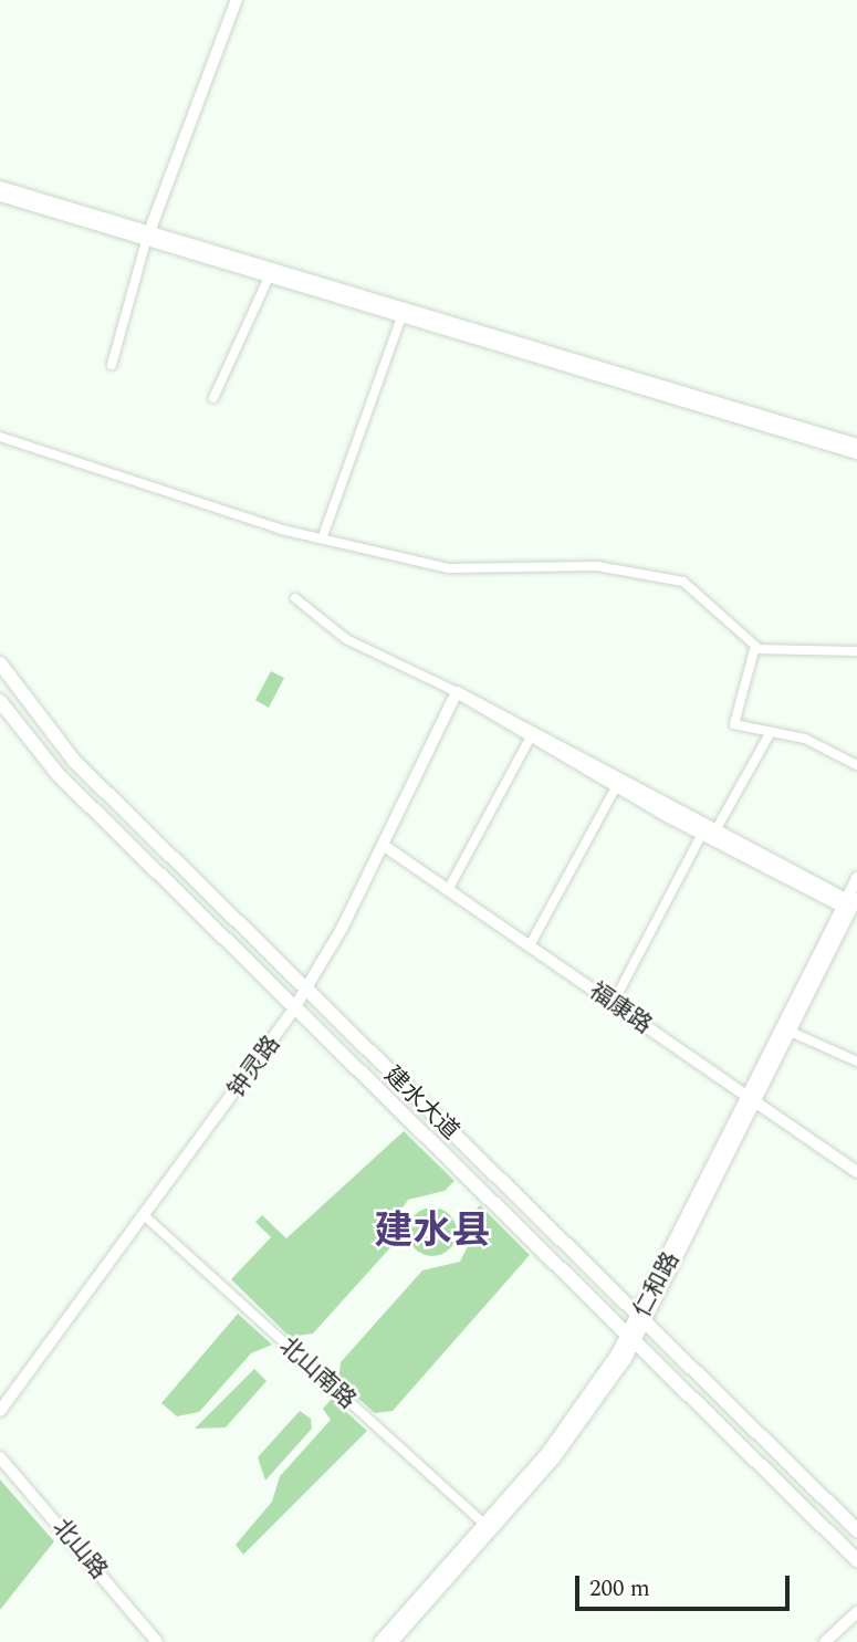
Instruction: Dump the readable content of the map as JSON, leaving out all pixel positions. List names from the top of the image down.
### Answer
{
  "streets": {
    "main road": ["建水大道"],
    "street": [
      "福康路",
      "钟灵路",
      "仁和路",
      "北山南路",
      "北山路"
    ]
  },
  "crossings": [
    ["福康路", "钟灵路"],
    ["福康路", "仁和路"],
    ["钟灵路", "建水大道"],
    ["钟灵路", "北山南路"],
    ["建水大道", "仁和路"],
    ["仁和路", "北山南路"]
  ],
  "districts": ["建水县"],
  "scale_bar": "200 m"
}
